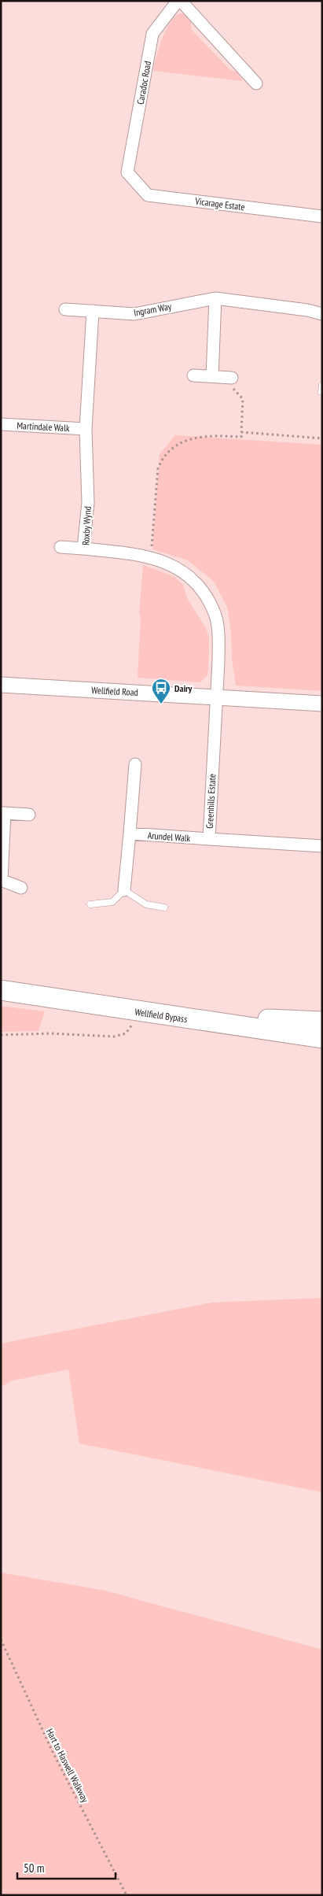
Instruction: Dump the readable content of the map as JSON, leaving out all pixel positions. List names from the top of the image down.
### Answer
{
  "streets": {
    "main road": ["Wellfield Bypass"],
    "street": [
      "Caradoc Road",
      "Vicarage Estate",
      "Ingram Way",
      "Martindale Walk",
      "Roxby Wynd",
      "Wellfield Road",
      "Greenhills Estate",
      "Arundel Walk"
    ],
    "path": ["Hart to Haswell Walkway"]
  },
  "crossings": [
    ["Caradoc Road", "Vicarage Estate"],
    ["Ingram Way", "Roxby Wynd"],
    ["Martindale Walk", "Roxby Wynd"],
    ["Roxby Wynd", "Wellfield Road"],
    ["Roxby Wynd", "Greenhills Estate"],
    ["Wellfield Road", "Greenhills Estate"],
    ["Greenhills Estate", "Arundel Walk"]
  ],
  "places": {
    "bus stop": ["Dairy"]
  },
  "scale_bar": "50 m"
}
